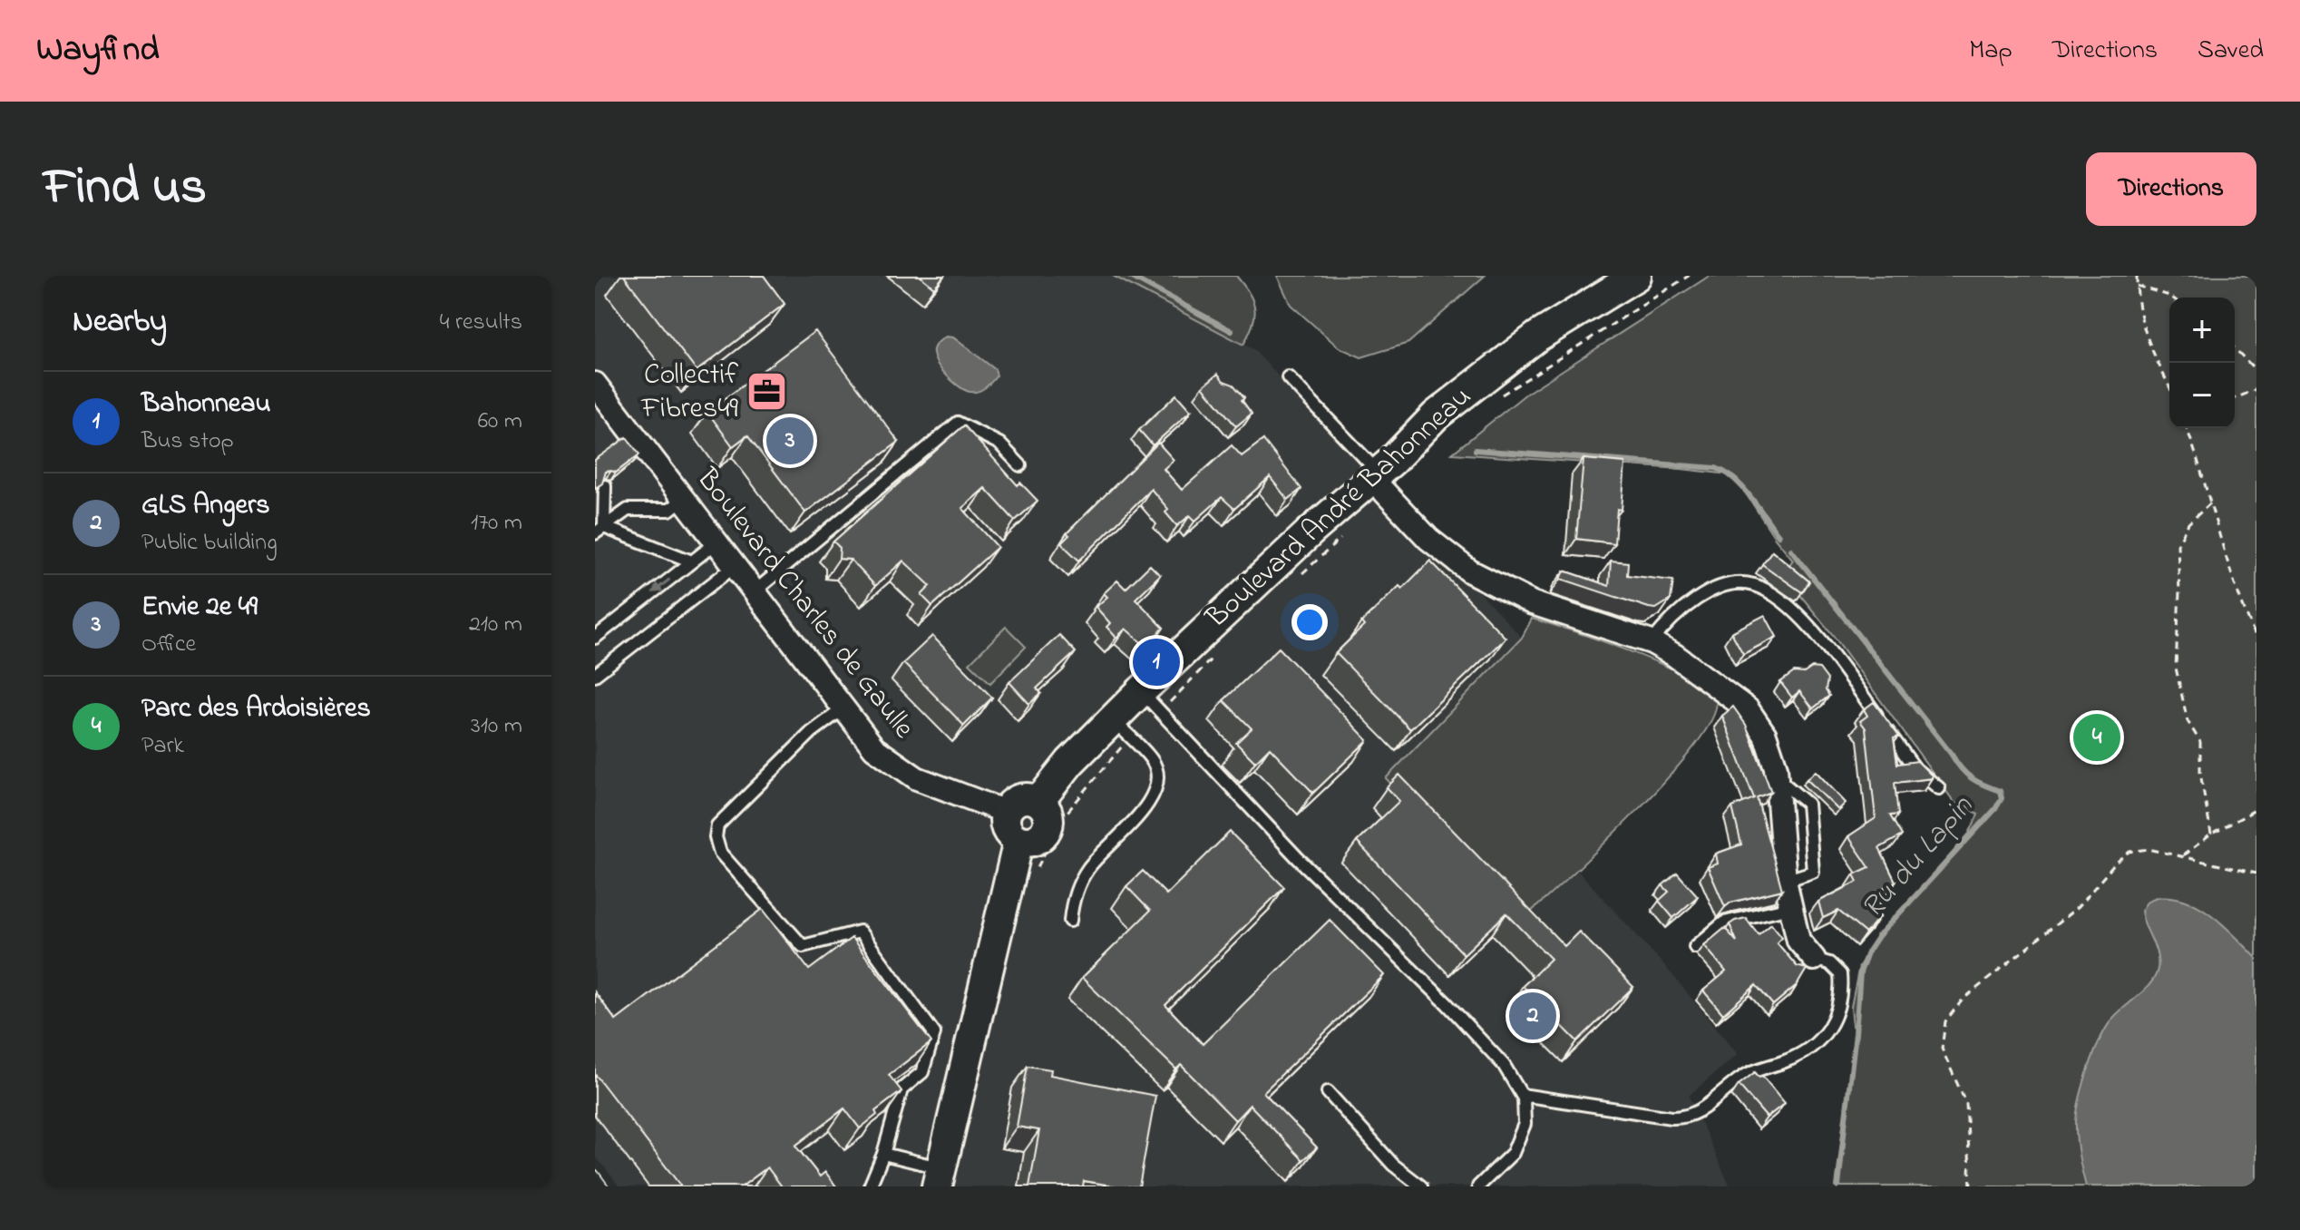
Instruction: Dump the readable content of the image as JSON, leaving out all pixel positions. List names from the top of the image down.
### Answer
{
  "streets": {
    "street": ["Boulevard André Bahonneau", "Boulevard Charles de Gaulle"]
  },
  "crossings": [
    ["Boulevard André Bahonneau", "Boulevard Charles de Gaulle"]
  ],
  "water": ["Ru du Lapin"],
  "places": {
    "office": ["Collectif Fibres49"]
  },
  "page": {
    "header": "Wayfind",
    "nav": ["Map", "Directions", "Saved"],
    "title": "Find us",
    "buttons": "Directions",
    "heading": ["Nearby", "4 results"],
    "map_buttons": ["+", "−"],
    "list": [
      {
        "mark": "1",
        "name": "Bahonneau",
        "note": "Bus stop",
        "value": "60 m"
      },
      {
        "mark": "2",
        "name": "GLS Angers",
        "note": "Public building",
        "value": "170 m"
      },
      {
        "mark": "3",
        "name": "Envie 2e 49",
        "note": "Office",
        "value": "210 m"
      },
      {
        "mark": "4",
        "name": "Parc des Ardoisières",
        "note": "Park",
        "value": "310 m"
      }
    ],
    "pins": [
      "3",
      "1",
      "4",
      "2"
    ]
  }
}
